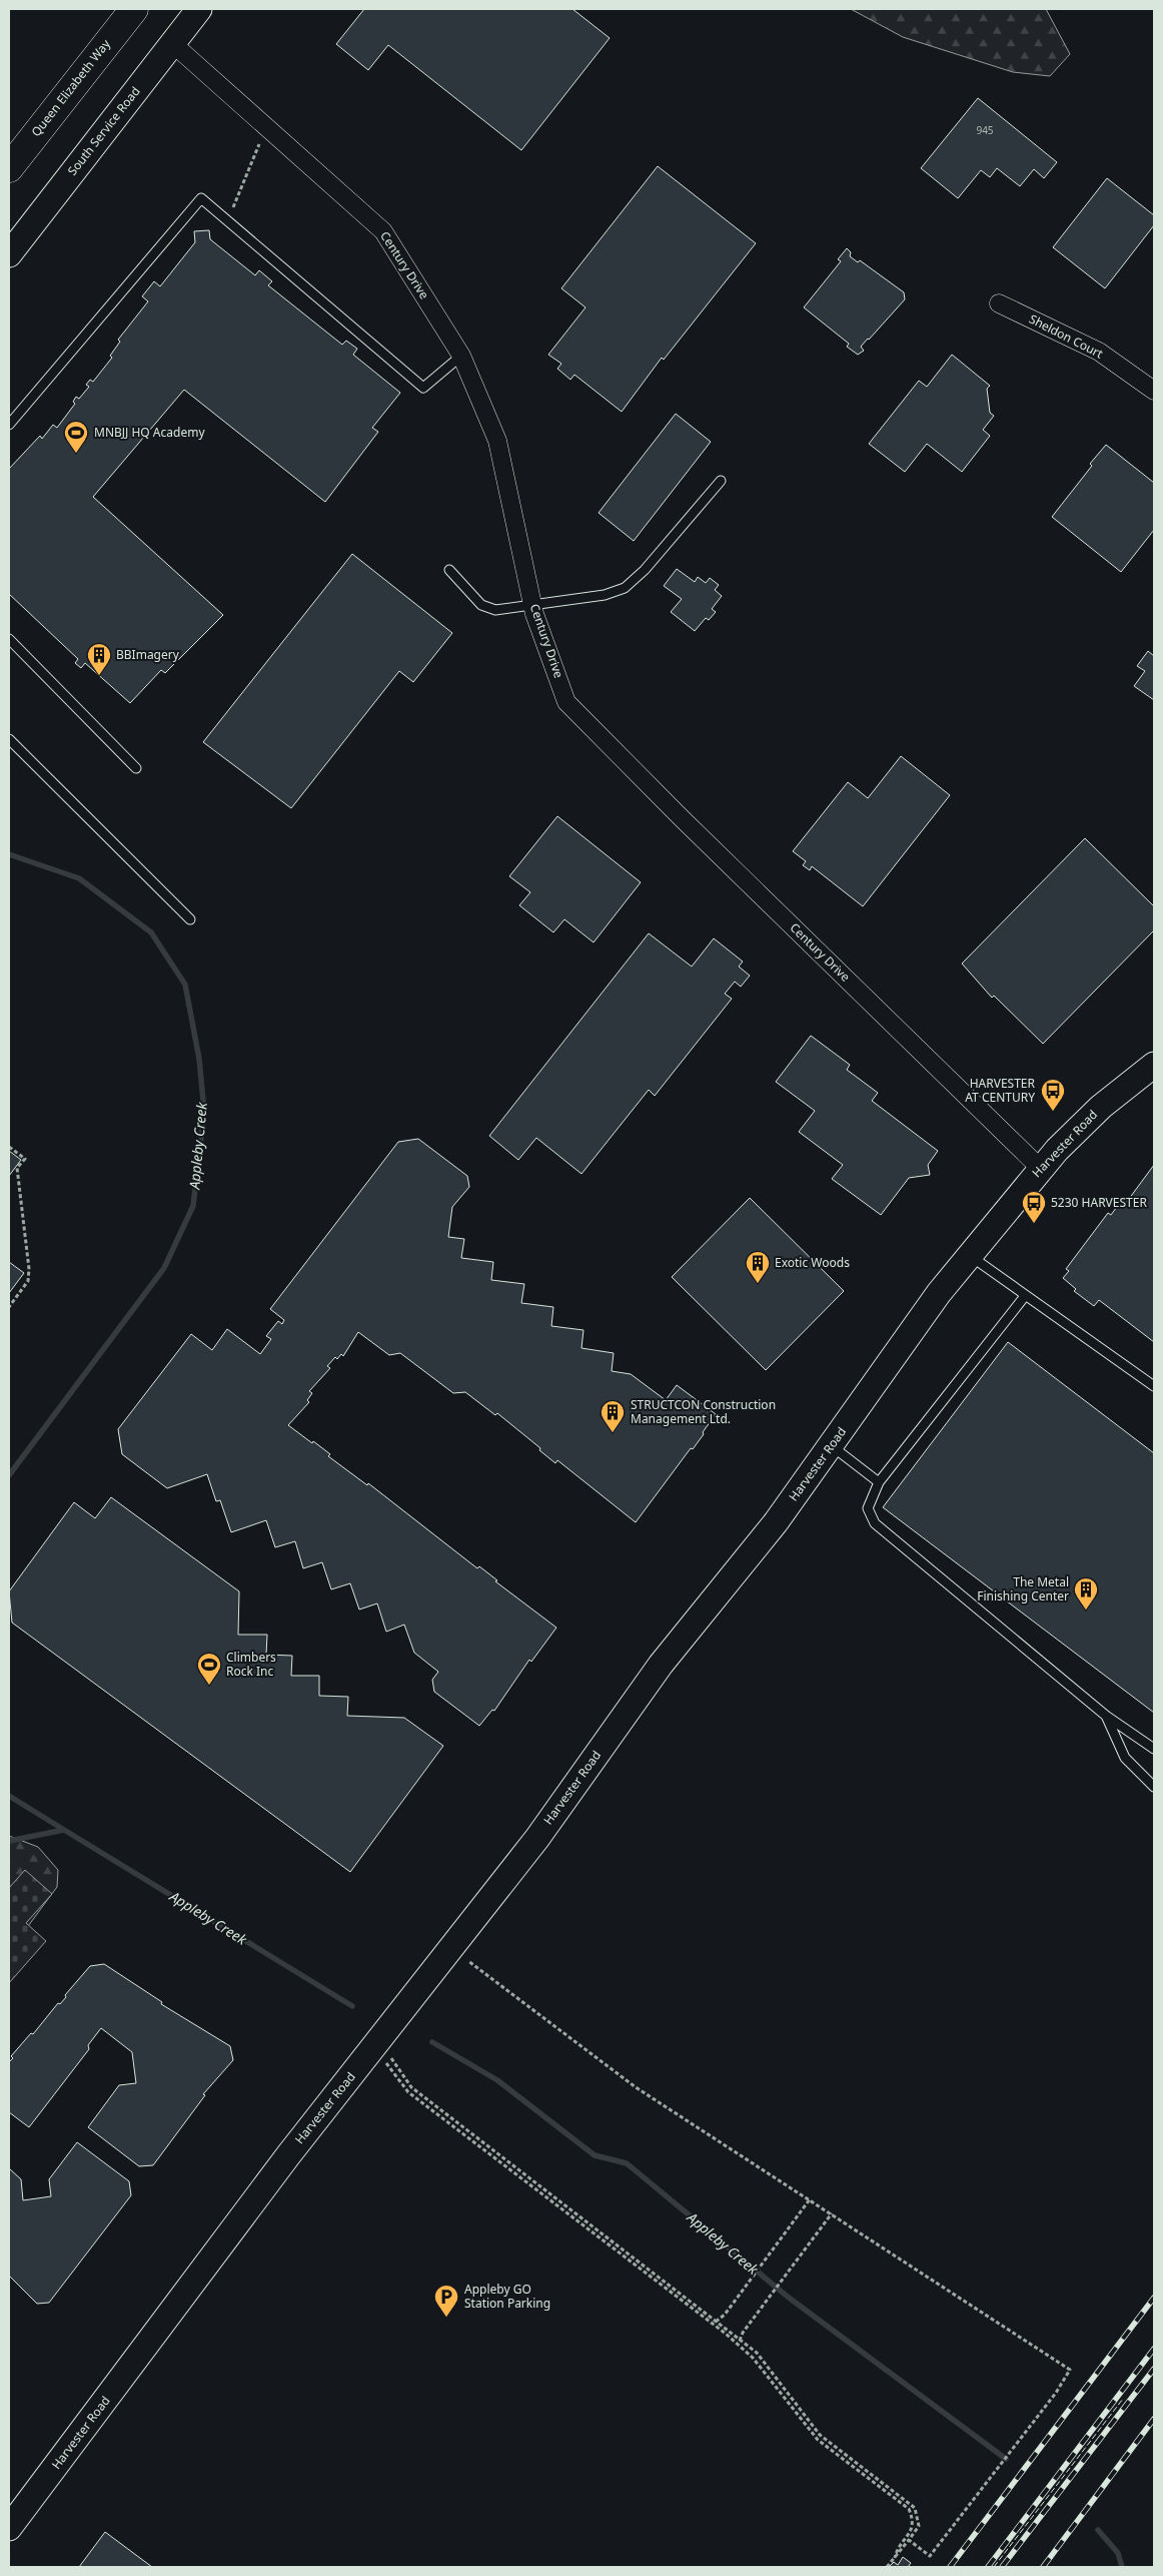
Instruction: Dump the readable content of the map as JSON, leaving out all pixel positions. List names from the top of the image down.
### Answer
{
  "streets": {
    "highway": ["Queen Elizabeth Way"],
    "main road": ["South Service Road", "Harvester Road"],
    "street": ["Century Drive", "Sheldon Court"]
  },
  "crossings": [
    ["South Service Road", "Century Drive"],
    ["Century Drive", "Harvester Road"]
  ],
  "water": ["Appleby Creek"],
  "places": {
    "sports": ["MNBJJ HQ Academy", "Climbers Rock Inc"],
    "building": [
      "BBImagery",
      "Exotic Woods",
      "STRUCTCON Construction Management Ltd.",
      "The Metal Finishing Center"
    ],
    "bus stop": ["HARVESTER AT CENTURY", "5230 HARVESTER"],
    "parking": ["Appleby GO Station Parking"]
  },
  "house_numbers": ["945"]
}
